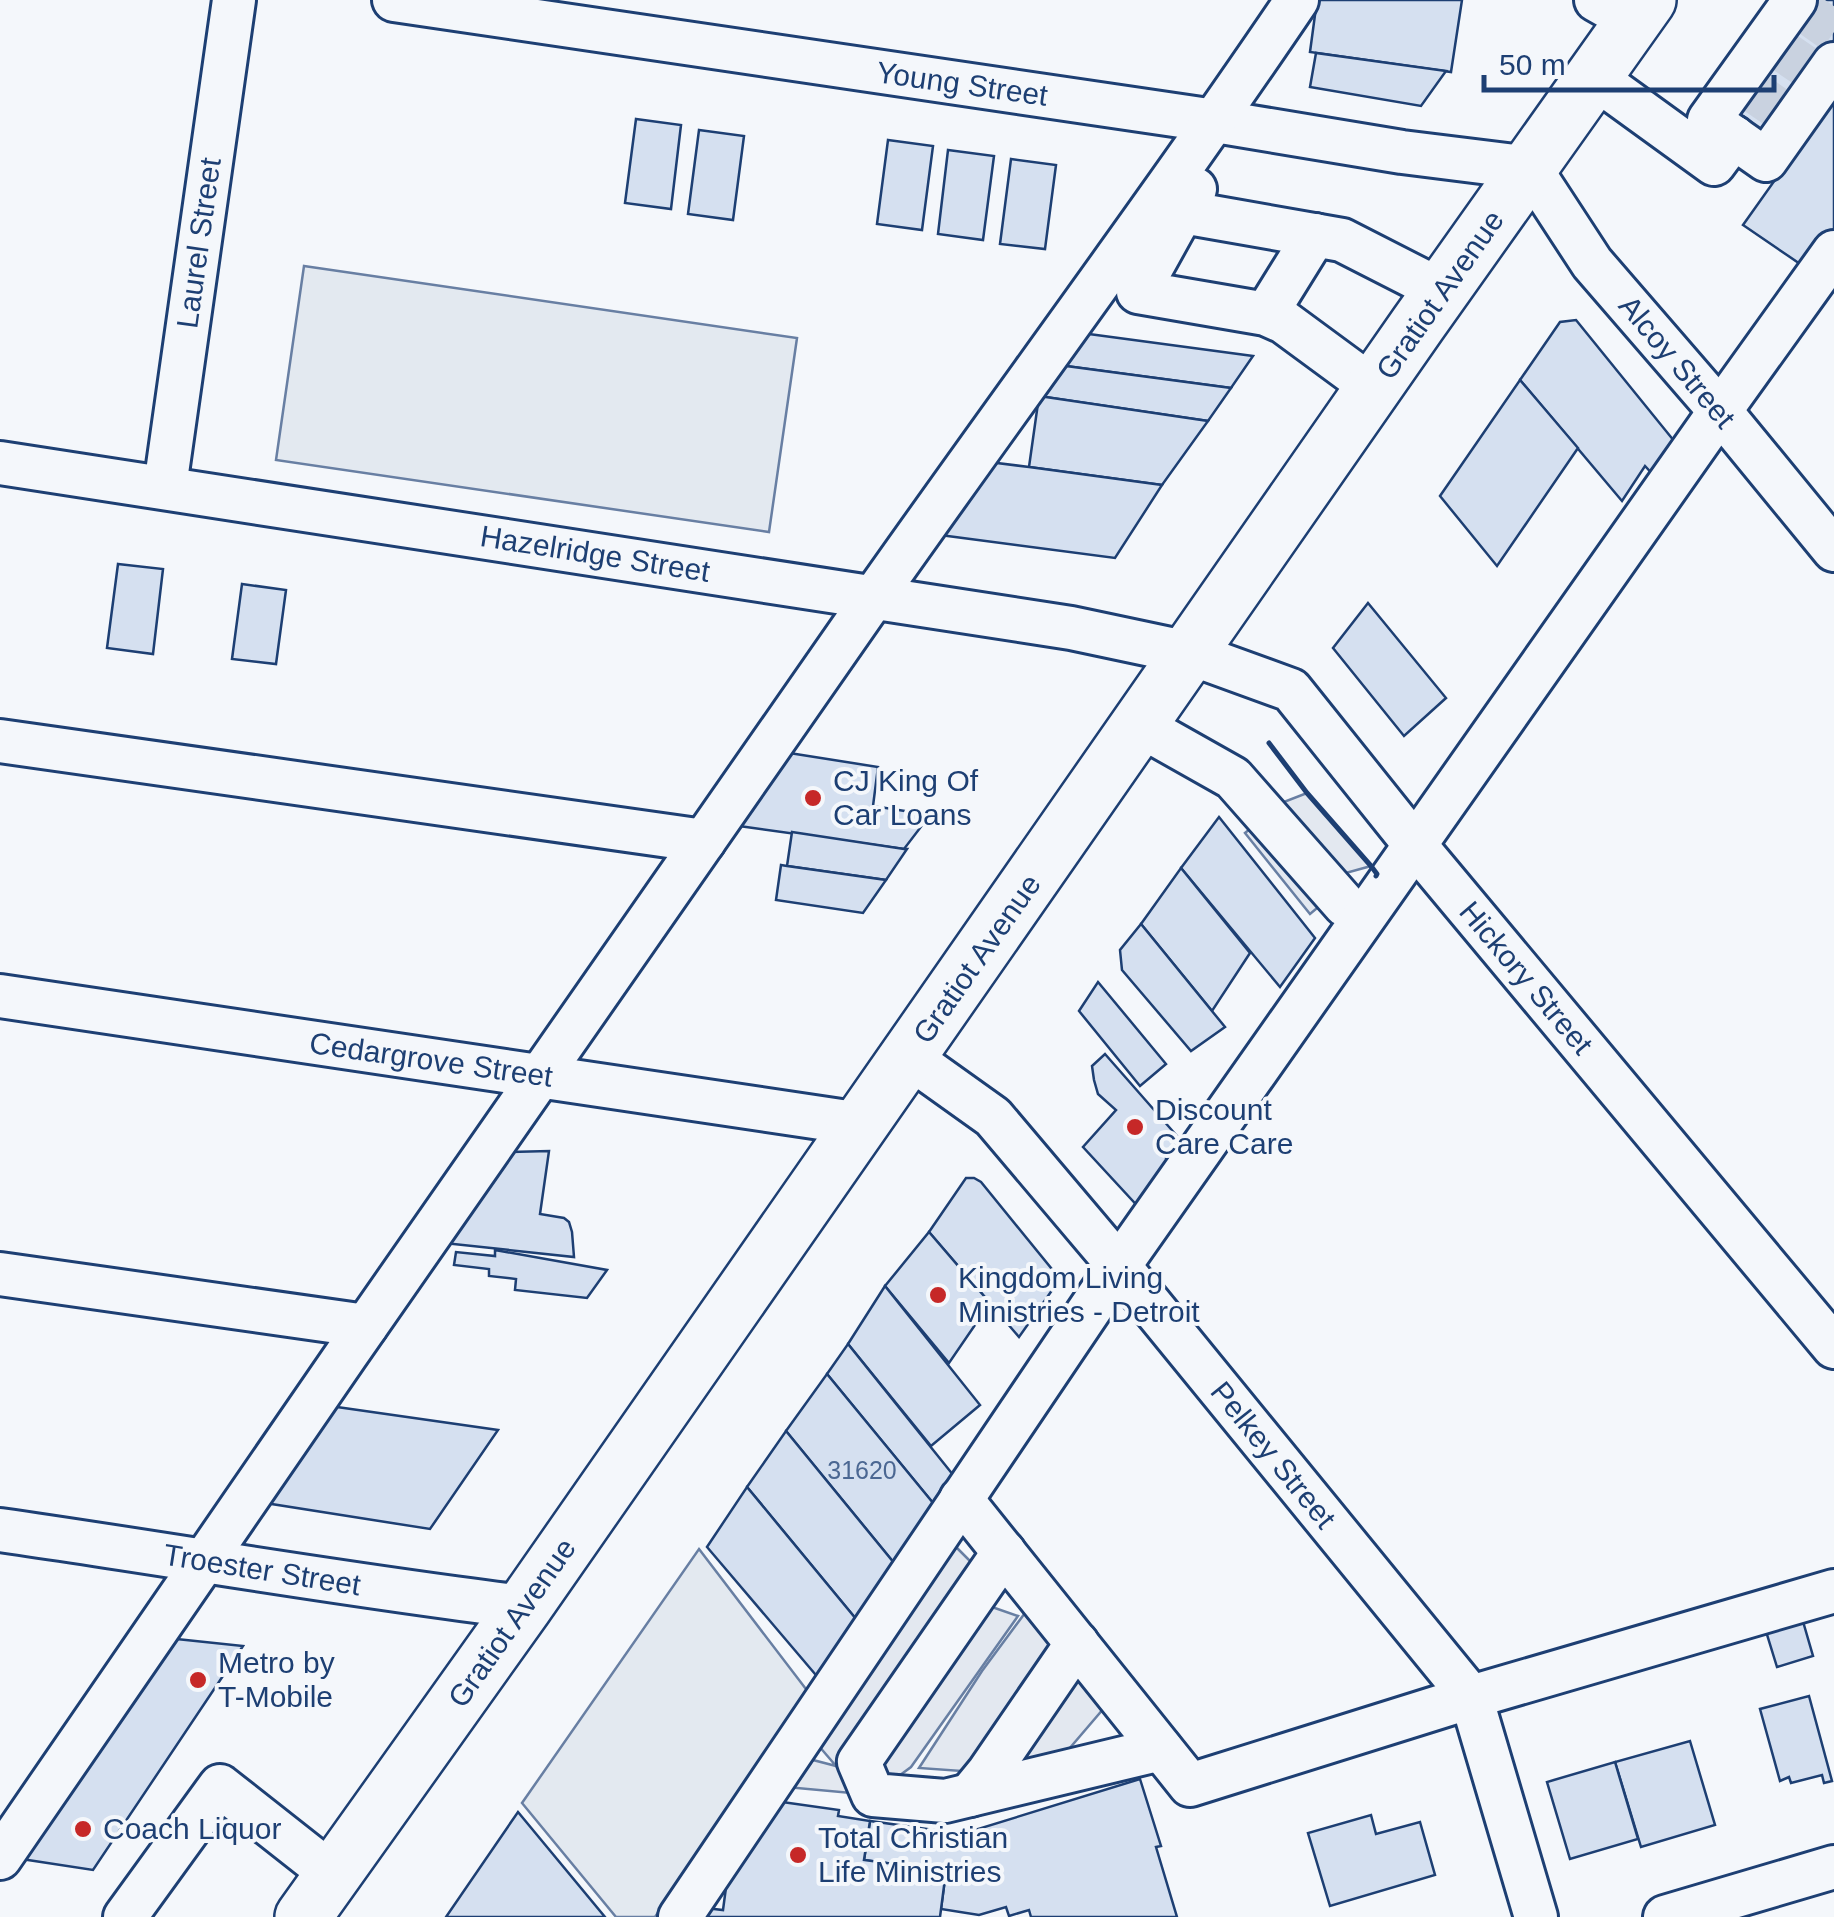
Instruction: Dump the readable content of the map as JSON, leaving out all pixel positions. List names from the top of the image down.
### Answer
{
  "streets": {
    "main road": ["Gratiot Avenue"],
    "street": [
      "Young Street",
      "Laurel Street",
      "Alcoy Street",
      "Hazelridge Street",
      "Hickory Street",
      "Cedargrove Street",
      "Pelkey Street",
      "Troester Street"
    ]
  },
  "crossings": [
    ["Young Street", "Gratiot Avenue"],
    ["Young Street", "Alcoy Street"],
    ["Laurel Street", "Hazelridge Street"],
    ["Gratiot Avenue", "Alcoy Street"],
    ["Gratiot Avenue", "Hazelridge Street"],
    ["Gratiot Avenue", "Hickory Street"],
    ["Gratiot Avenue", "Cedargrove Street"],
    ["Gratiot Avenue", "Pelkey Street"],
    ["Gratiot Avenue", "Troester Street"],
    ["Hazelridge Street", "Hickory Street"]
  ],
  "places": [
    "CJ King Of Car Loans",
    "Discount Care Care",
    "Kingdom Living Ministries - Detroit",
    "Metro by T-Mobile",
    "Coach Liquor",
    "Total Christian Life Ministries"
  ],
  "house_numbers": ["31620"],
  "scale_bar": "50 m"
}
